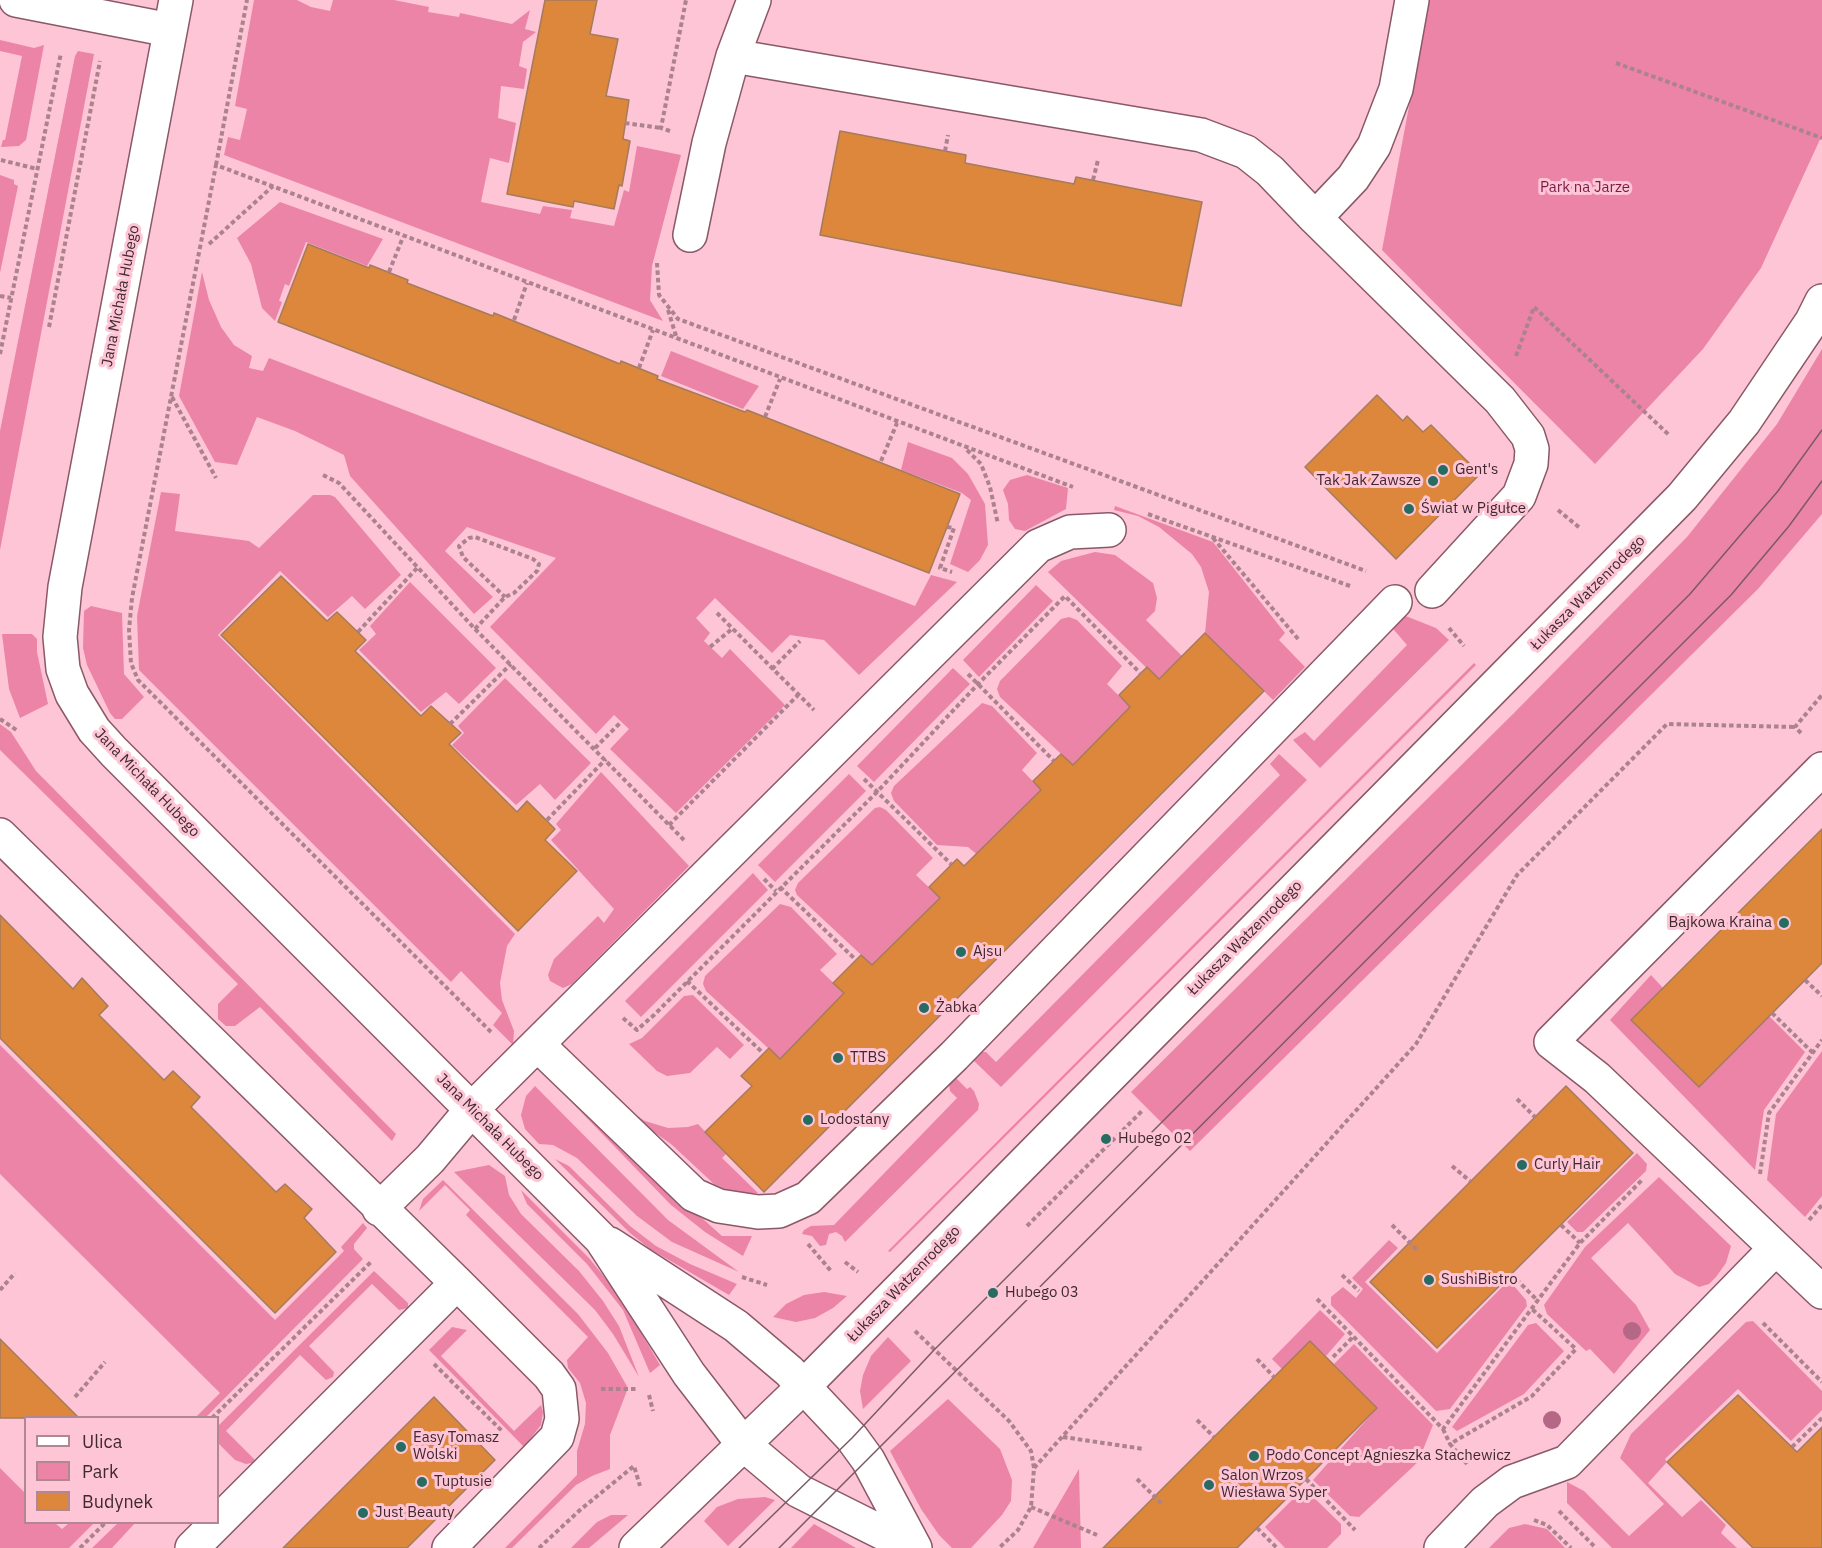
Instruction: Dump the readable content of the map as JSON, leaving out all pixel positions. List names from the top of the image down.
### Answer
{
  "streets": {
    "street": ["Jana Michała Hubego", "Łukasza Watzenrodego"]
  },
  "crossings": [
    ["Jana Michała Hubego", "Łukasza Watzenrodego"]
  ],
  "parks": ["Park na Jarze"],
  "places": [
    "Gent's",
    "Tak Jak Zawsze",
    "Świat w Pigułce",
    "Bajkowa Kraina",
    "Ajsu",
    "Żabka",
    "TTBS",
    "Lodostany",
    "Hubego 02",
    "Curly Hair",
    "SushiBistro",
    "Hubego 03",
    "Easy Tomasz Wolski",
    "Podo Concept Agnieszka Stachewicz",
    "Tuptusie",
    "Salon Wrzos Wiesława Syper",
    "Just Beauty"
  ],
  "legend": ["Ulica", "Park", "Budynek"]
}
